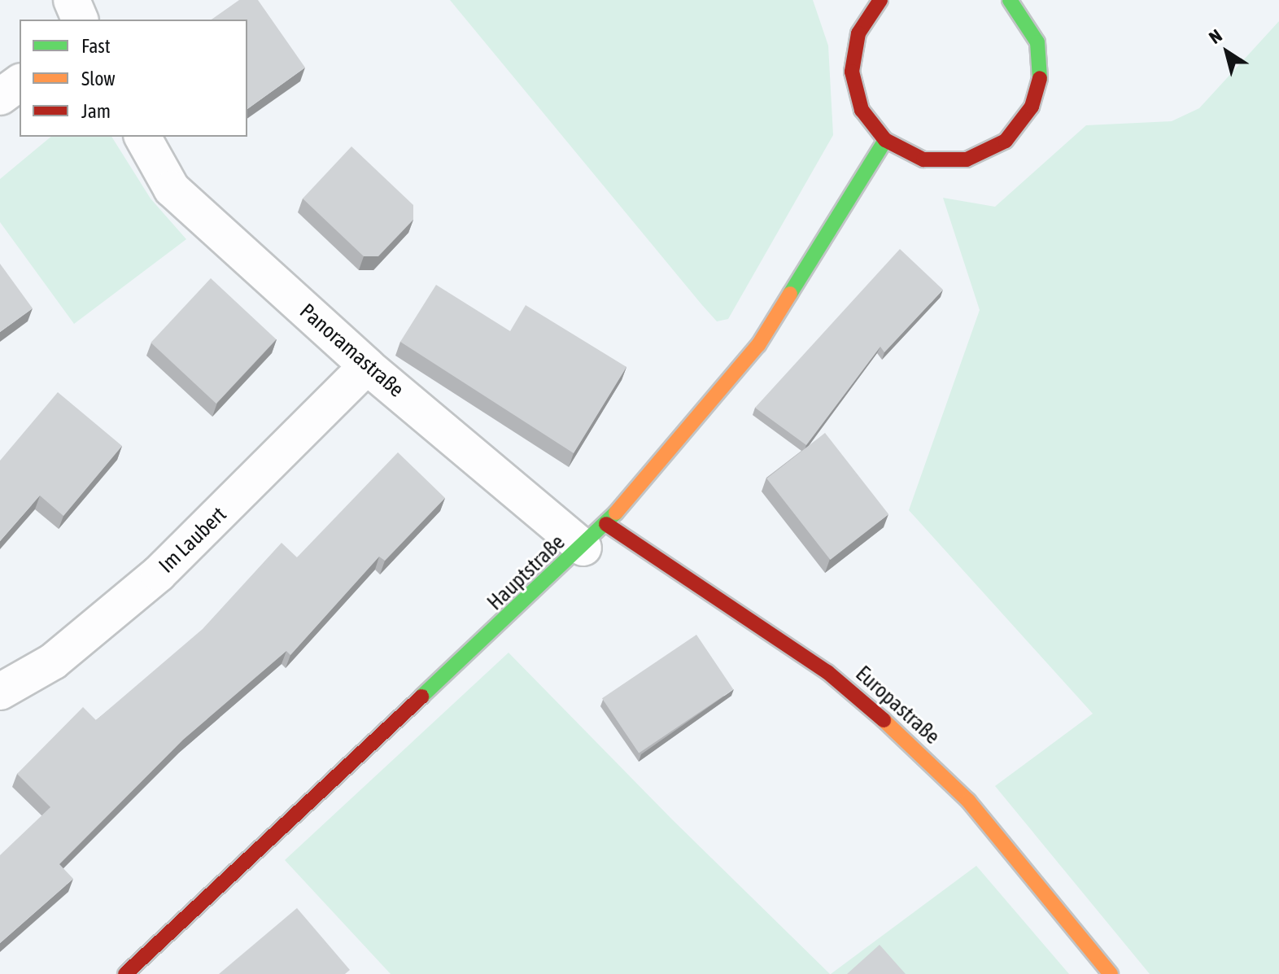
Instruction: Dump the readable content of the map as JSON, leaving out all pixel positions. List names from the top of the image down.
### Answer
{
  "streets": {
    "street": [
      "Panoramastraße",
      "Im Laubert",
      "Hauptstraße",
      "Europastraße"
    ]
  },
  "crossings": [
    ["Panoramastraße", "Im Laubert"],
    ["Panoramastraße", "Hauptstraße"],
    ["Panoramastraße", "Europastraße"],
    ["Hauptstraße", "Europastraße"]
  ],
  "legend": ["Fast", "Slow", "Jam"],
  "north": "top left"
}
